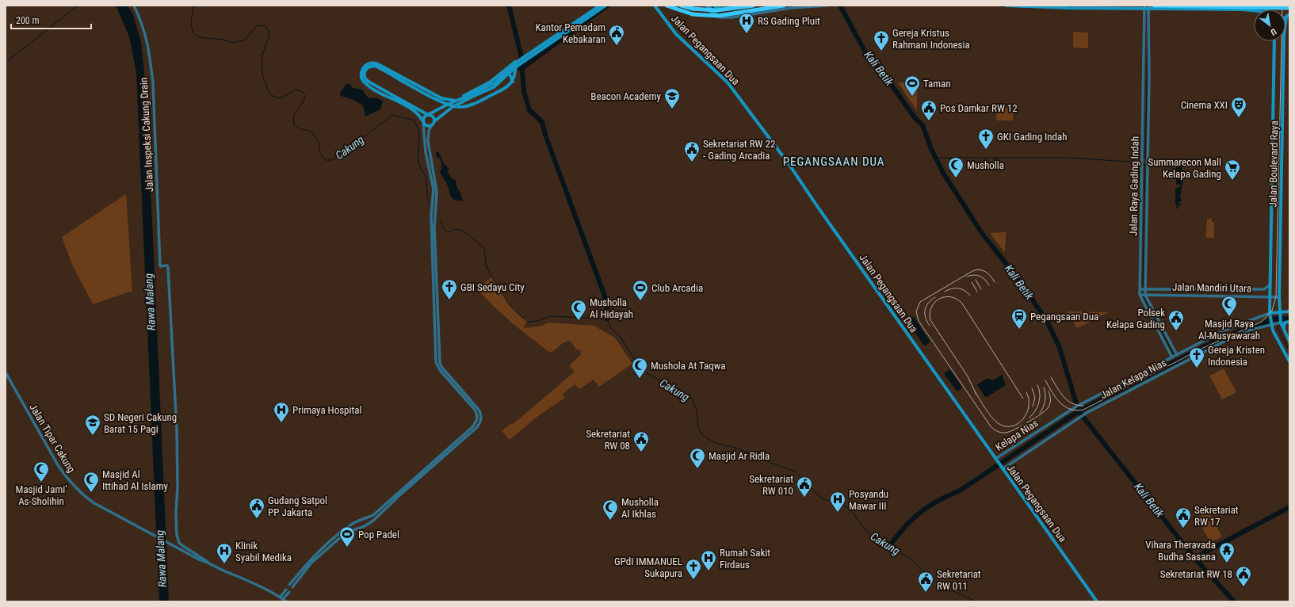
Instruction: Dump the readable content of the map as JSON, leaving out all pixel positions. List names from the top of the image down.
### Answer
{
  "streets": {
    "main road": ["Jalan Pegangsaan Dua", "Jalan Boulevard Raya"],
    "street": [
      "Jalan Inspeksi Cakung Drain",
      "Jalan Raya Gading Indah",
      "Jalan Mandiri Utara",
      "Jalan Kelapa Nias",
      "Kelapa Nias",
      "Jalan Tipar Cakung"
    ]
  },
  "crossings": [
    ["Jalan Pegangsaan Dua", "Jalan Kelapa Nias"],
    ["Jalan Pegangsaan Dua", "Kelapa Nias"],
    ["Jalan Inspeksi Cakung Drain", "Jalan Tipar Cakung"],
    ["Jalan Boulevard Raya", "Jalan Mandiri Utara"],
    ["Jalan Boulevard Raya", "Jalan Kelapa Nias"],
    ["Jalan Raya Gading Indah", "Jalan Mandiri Utara"],
    ["Jalan Raya Gading Indah", "Jalan Kelapa Nias"],
    ["Jalan Kelapa Nias", "Kelapa Nias"]
  ],
  "districts": ["PEGANGSAAN DUA"],
  "water": ["Kali Betik", "Cakung", "Rawa Malang"],
  "places": {
    "hospital": [
      "RS Gading Pluit",
      "Primaya Hospital",
      "Posyandu Mawar III",
      "Klinik Syabil Medika",
      "Rumah Sakit Firdaus"
    ],
    "public building": [
      "Kantor Pemadam Kebakaran",
      "Pos Damkar RW 12",
      "Sekretariat RW 22 - Gading Arcadia",
      "Polsek Kelapa Gading",
      "Sekretariat RW 08",
      "Sekretariat RW 010",
      "Gudang Satpol PP Jakarta",
      "Sekretariat RW 17",
      "Sekretariat RW 18",
      "Sekretariat RW 011"
    ],
    "church": [
      "Gereja Kristus Rahmani Indonesia",
      "GKI Gading Indah",
      "GBI Sedayu City",
      "Gereja Kristen Indonesia",
      "GPdI IMMANUEL Sukapura"
    ],
    "sports": ["Taman", "Club Arcadia", "Pop Padel"],
    "school or university": ["Beacon Academy", "SD Negeri Cakung Barat 15 Pagi"],
    "theatre": ["Cinema XXI"],
    "mosque": [
      "Musholla",
      "Masjid Raya Al-Musyawarah",
      "Musholla Al Hidayah",
      "Mushola At Taqwa",
      "Masjid Ar Ridla",
      "Masjid Jami' As-Sholihin",
      "Masjid Al Ittihad Al Islamy",
      "Musholla Al Ikhlas"
    ],
    "supermarket": ["Summarecon Mall Kelapa Gading"],
    "station": ["Pegangsaan Dua"],
    "temple": ["Vihara Theravada Budha Sasana"]
  },
  "scale_bar": "200 m",
  "north": "bottom right"
}
